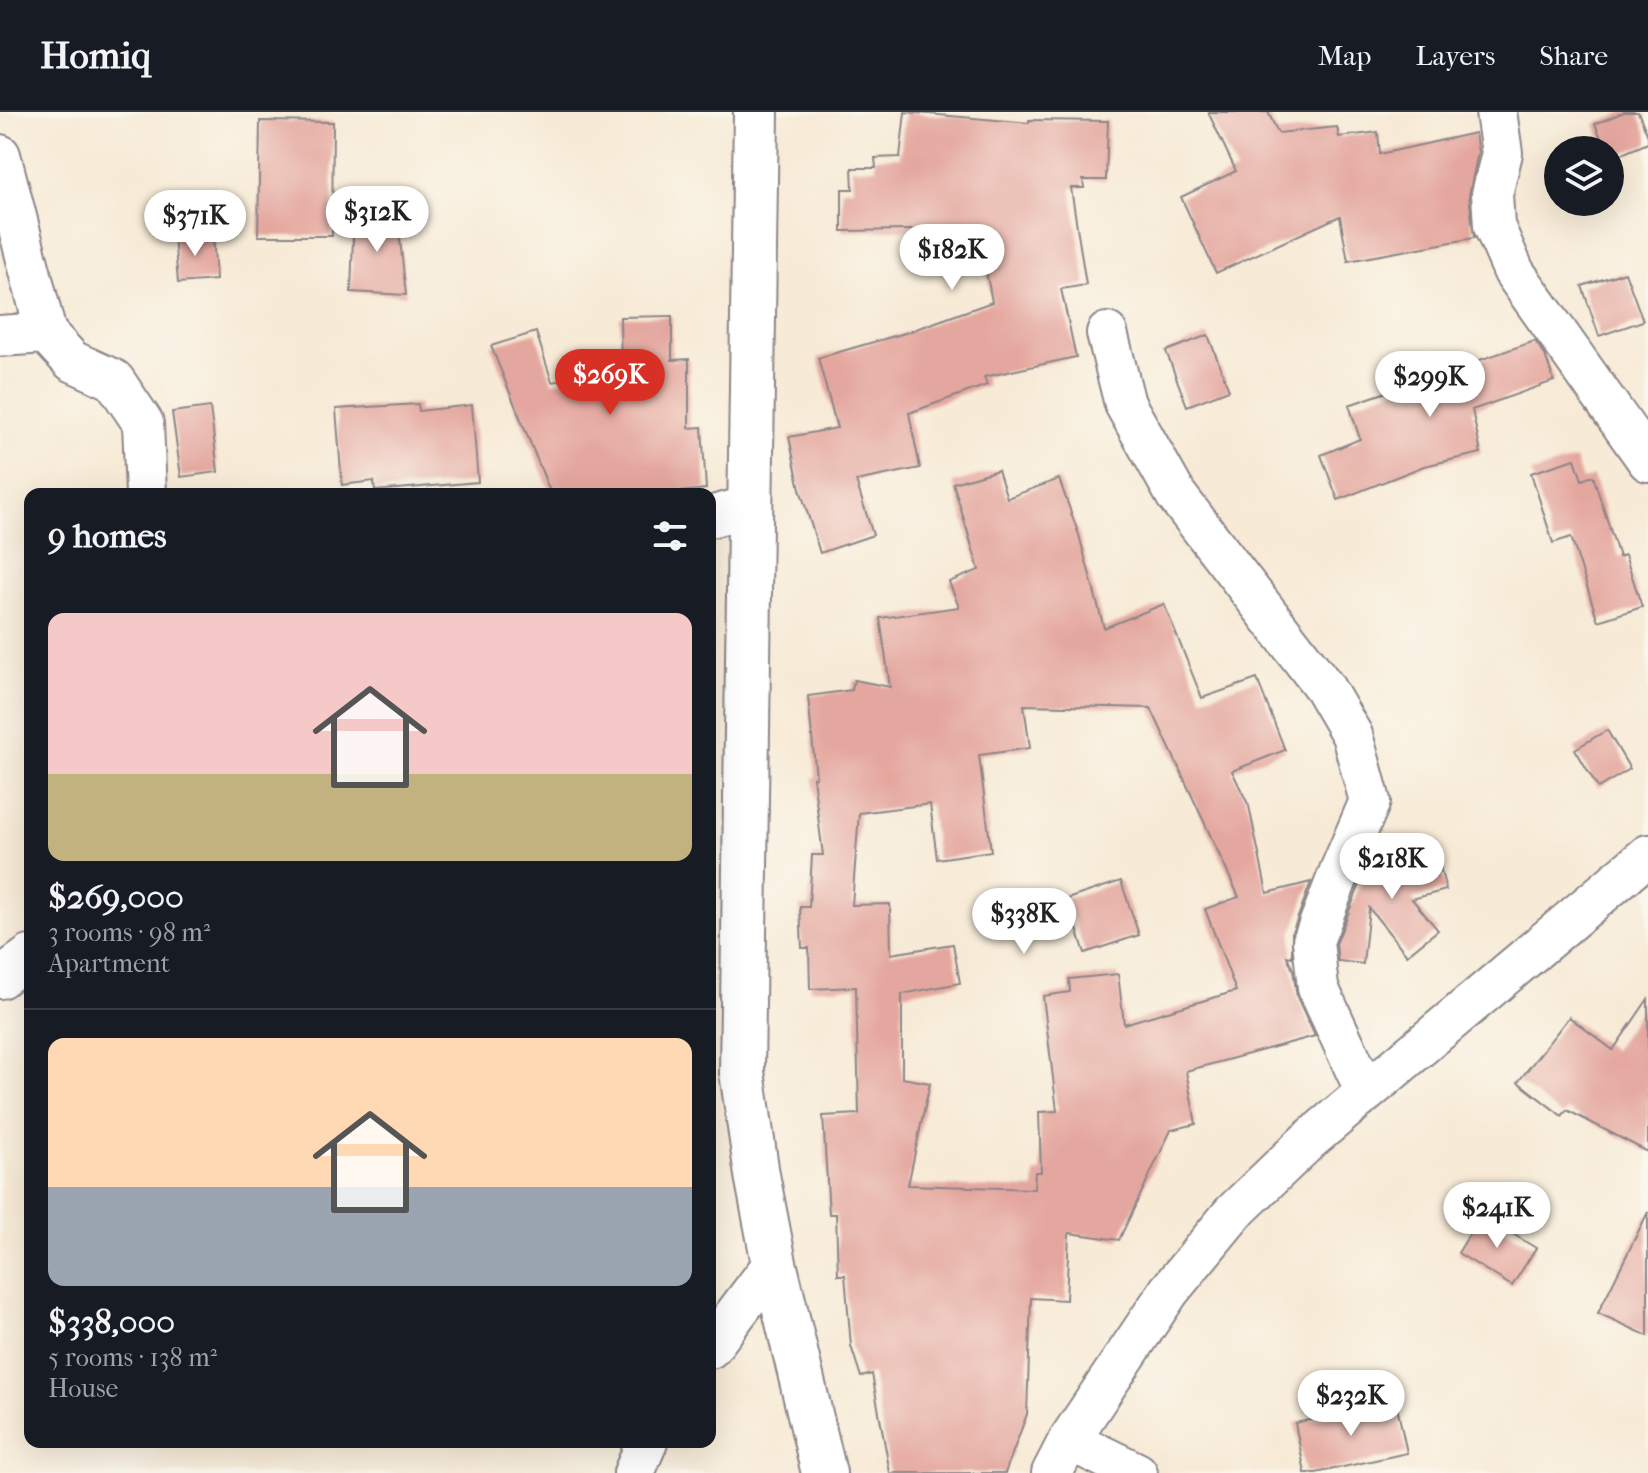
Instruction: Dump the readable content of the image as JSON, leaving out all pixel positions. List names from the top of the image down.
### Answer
{
  "page": {
    "header": "Homiq",
    "nav": ["Map", "Layers", "Share"],
    "price": [
      "$312K",
      "$371K",
      "$182K",
      "$269K",
      "$299K",
      "$218K",
      "$338K",
      "$241K",
      "$232K"
    ],
    "heading": "9 homes",
    "list": [
      {
        "name": "$269,000",
        "note": "3 rooms · 98 m² · Apartment"
      },
      {
        "name": "$338,000",
        "note": "5 rooms · 138 m² · House"
      }
    ]
  }
}
